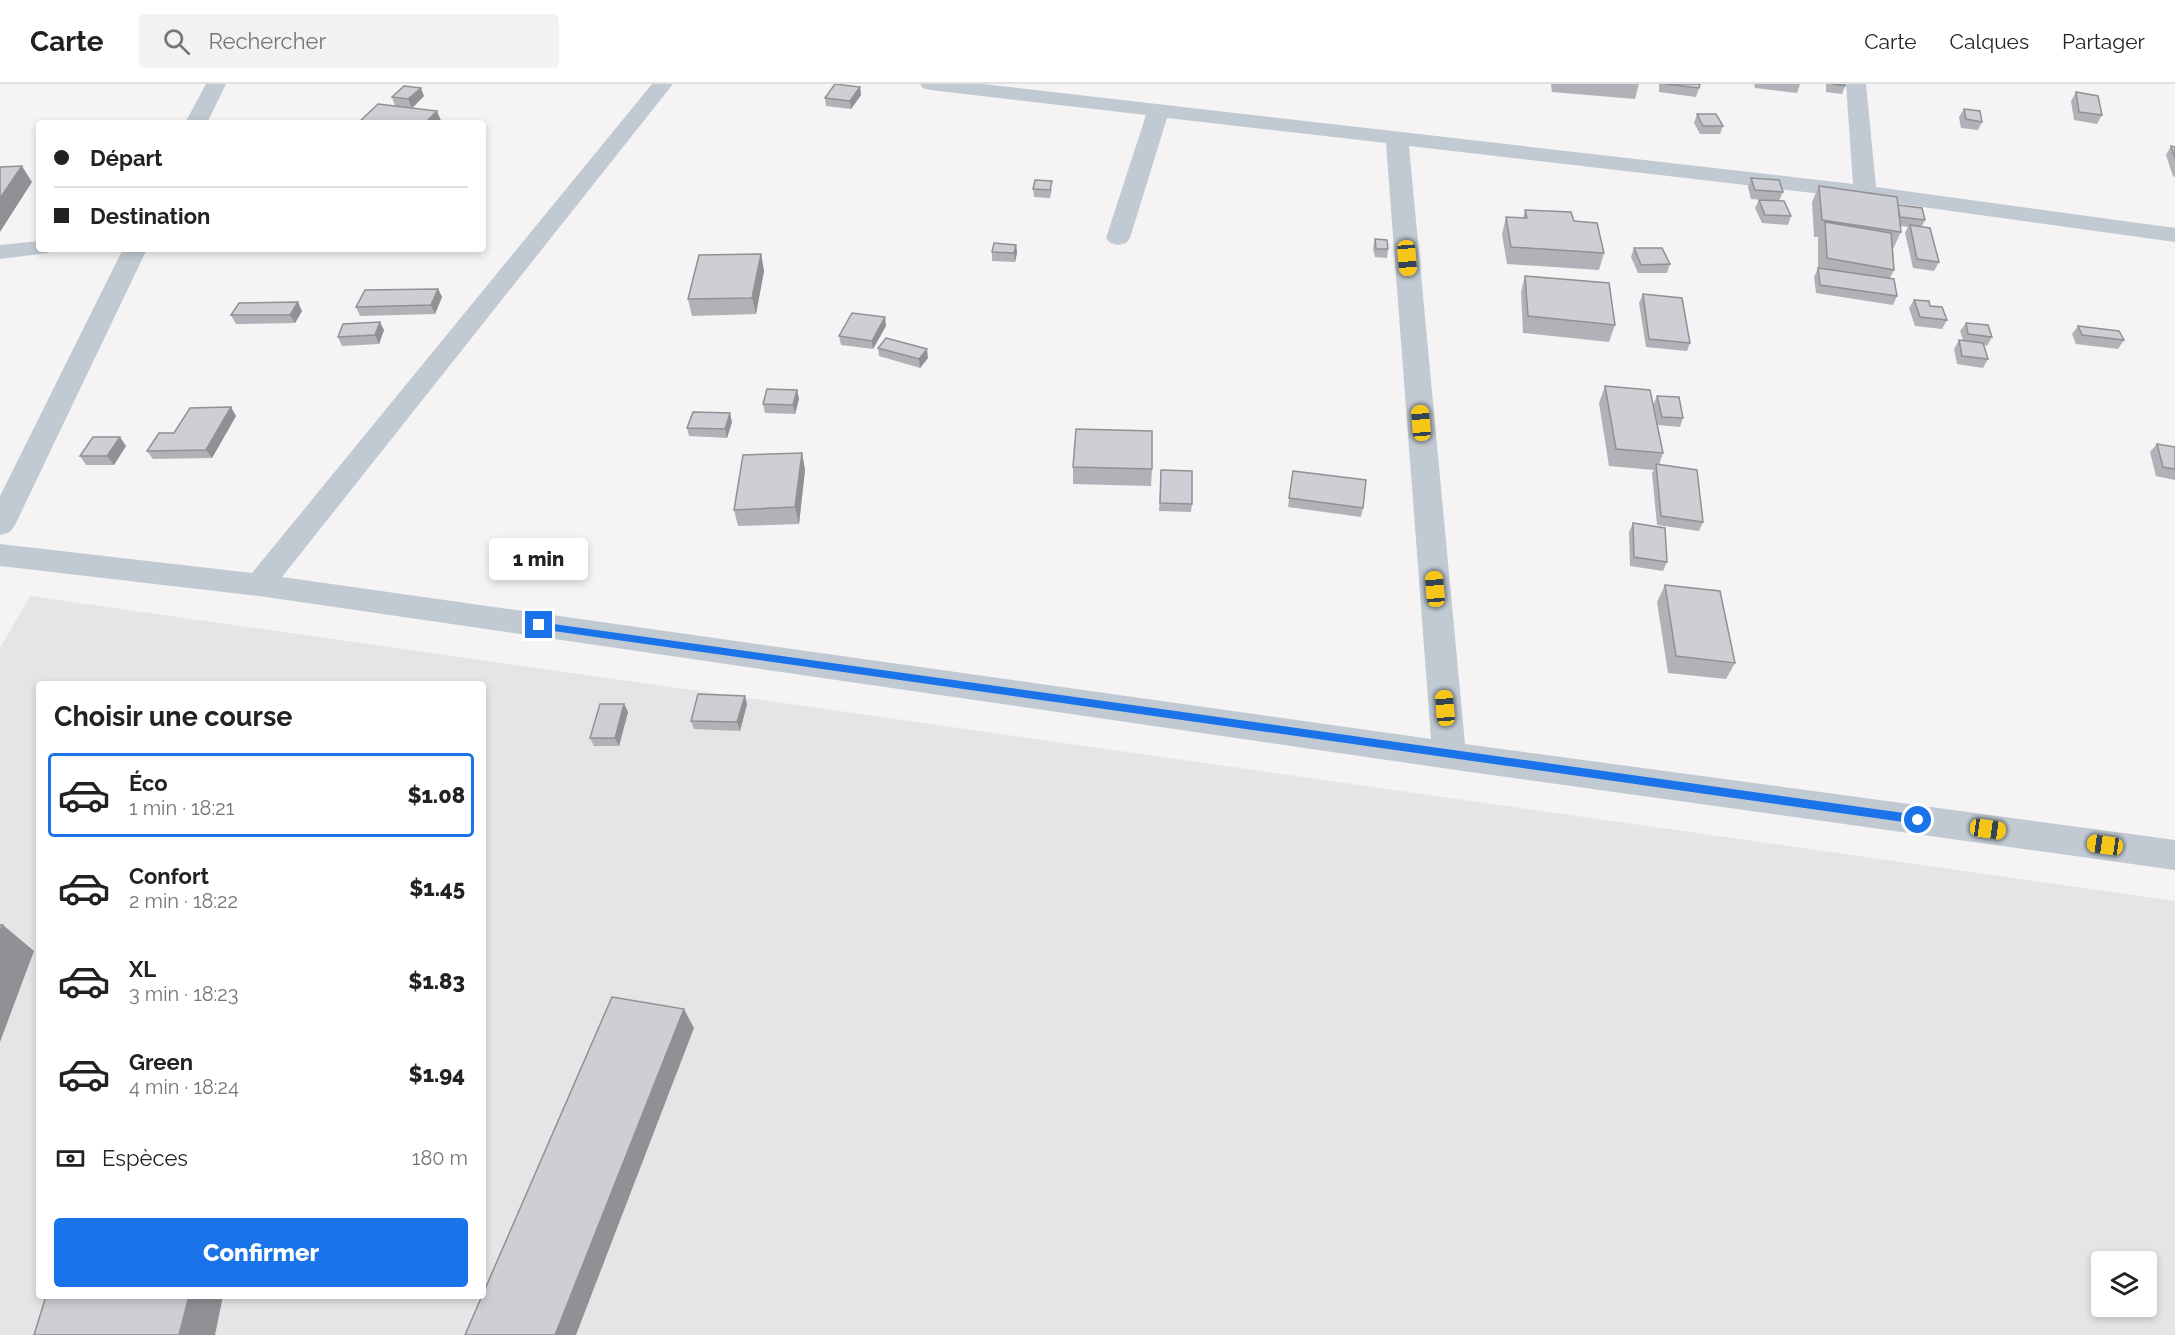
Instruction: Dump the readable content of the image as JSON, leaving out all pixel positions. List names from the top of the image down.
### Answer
{
  "page": {
    "header": "Carte",
    "search": "Rechercher",
    "nav": ["Carte", "Calques", "Partager"],
    "banner": ["Départ", "Destination"],
    "bubble": "1 min",
    "heading": "Choisir une course",
    "list": [
      {
        "name": "Éco",
        "note": "1 min · 18:21",
        "value": "$1.08"
      },
      {
        "name": "Confort",
        "note": "2 min · 18:22",
        "value": "$1.45"
      },
      {
        "name": "XL",
        "note": "3 min · 18:23",
        "value": "$1.83"
      },
      {
        "name": "Green",
        "note": "4 min · 18:24",
        "value": "$1.94"
      }
    ],
    "pay": ["Espèces", "180 m"],
    "buttons": "Confirmer"
  }
}
